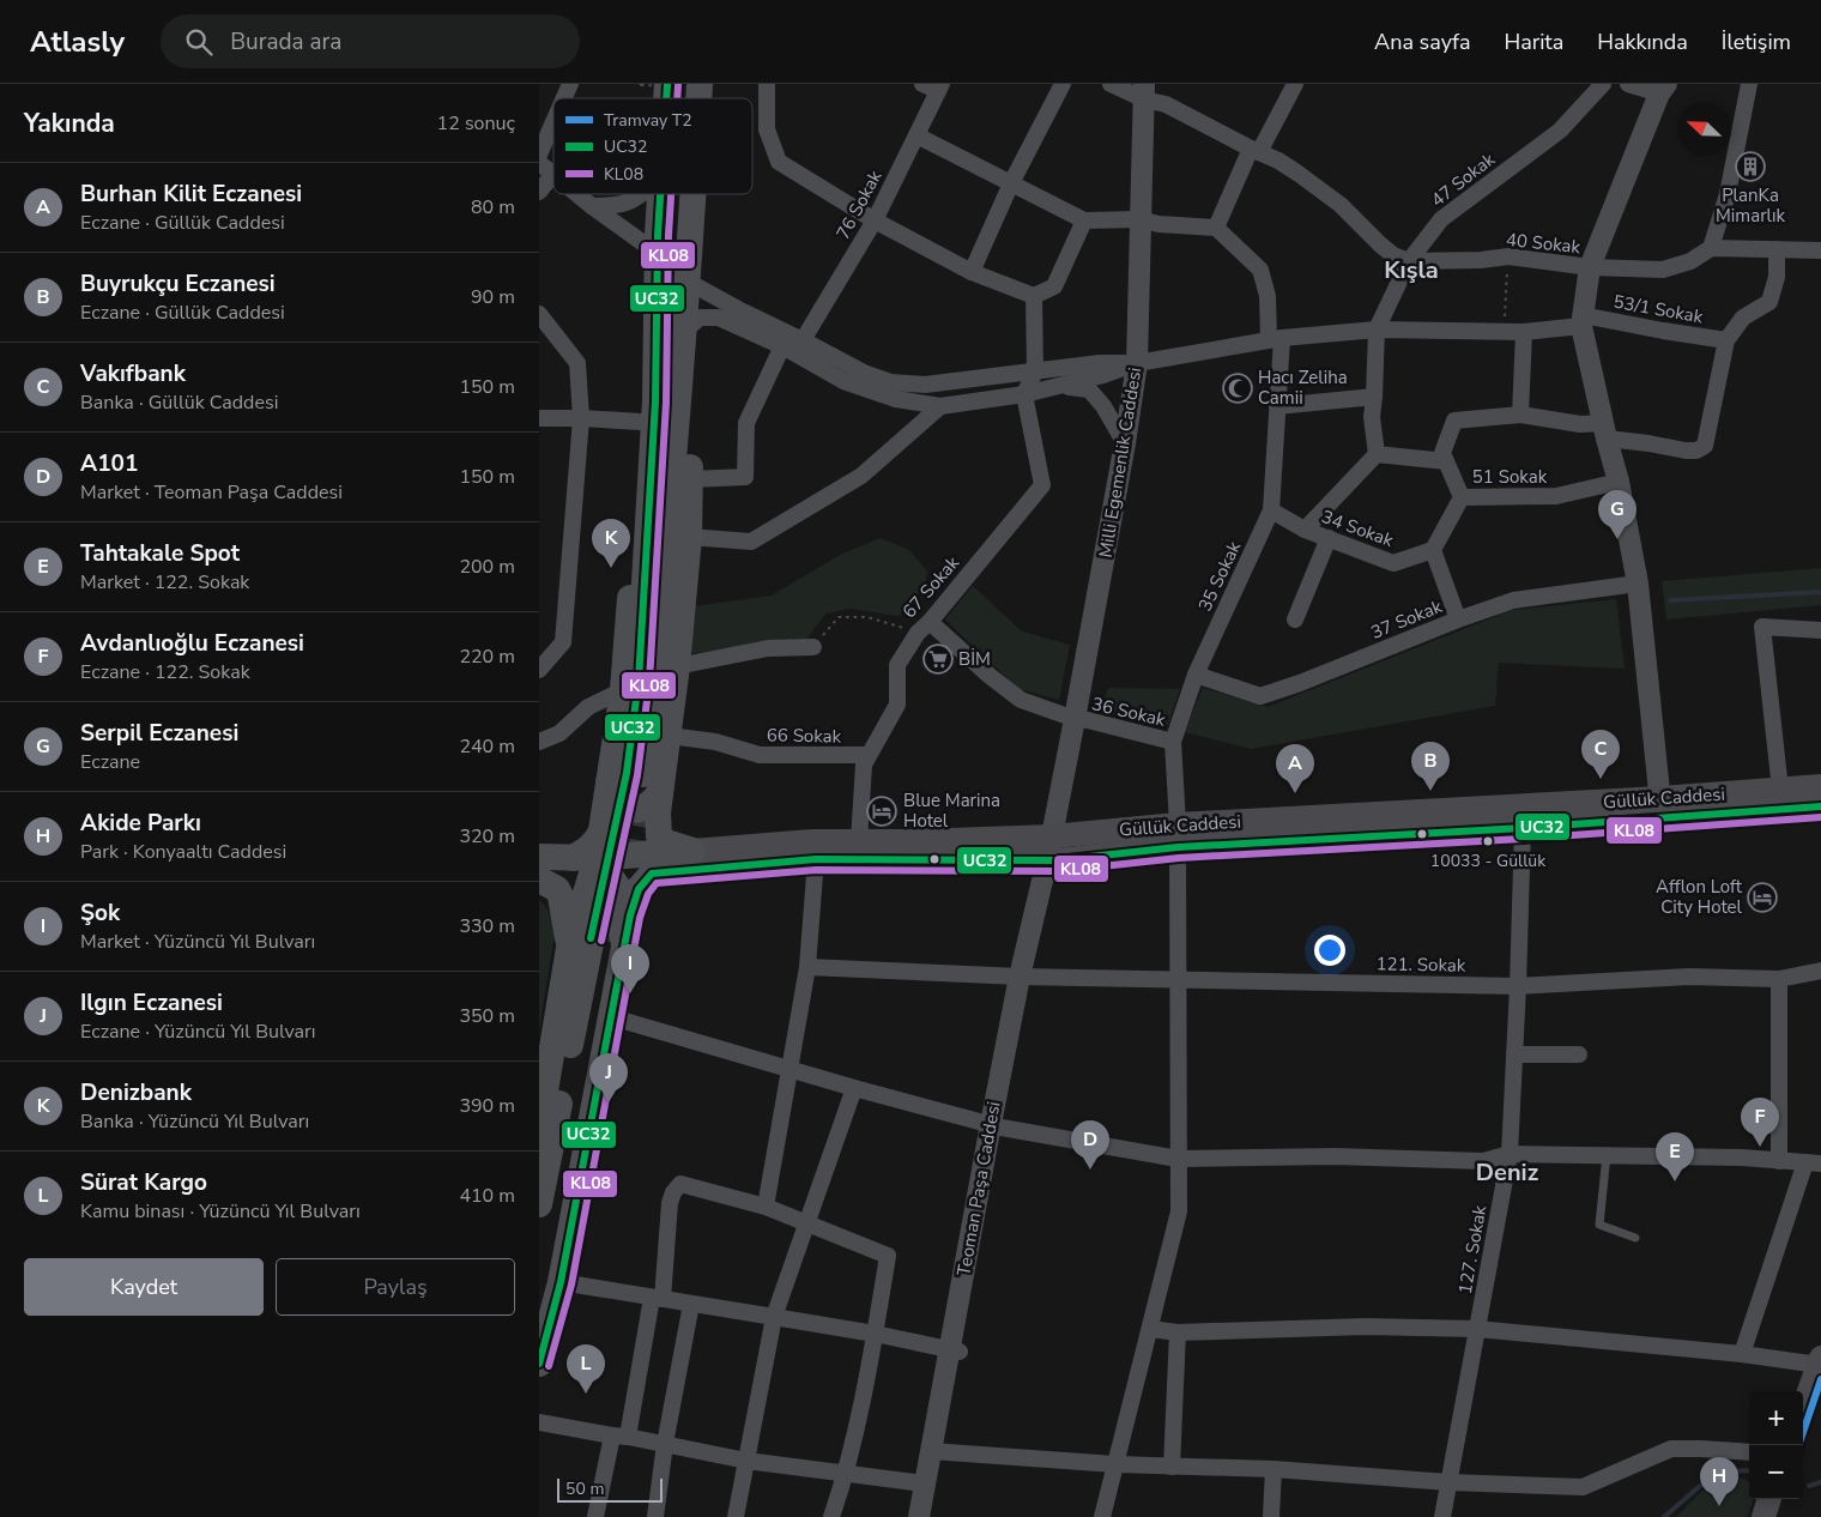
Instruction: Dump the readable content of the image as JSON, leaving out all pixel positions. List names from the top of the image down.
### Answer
{
  "streets": {
    "main road": ["Güllük Caddesi"],
    "street": [
      "47 Sokak",
      "76 Sokak",
      "40 Sokak",
      "53/1 Sokak",
      "Milli Egemenlik Caddesi",
      "51 Sokak",
      "34 Sokak",
      "35 Sokak",
      "67 Sokak",
      "37 Sokak",
      "36 Sokak",
      "66 Sokak",
      "121. Sokak",
      "Teoman Paşa Caddesi",
      "127. Sokak"
    ]
  },
  "crossings": [
    ["47 Sokak", "40 Sokak"],
    ["47 Sokak", "53/1 Sokak"],
    ["53/1 Sokak", "Milli Egemenlik Caddesi"],
    ["53/1 Sokak", "35 Sokak"],
    ["Milli Egemenlik Caddesi", "36 Sokak"],
    ["Milli Egemenlik Caddesi", "Güllük Caddesi"],
    ["Milli Egemenlik Caddesi", "Teoman Paşa Caddesi"],
    ["51 Sokak", "34 Sokak"],
    ["34 Sokak", "35 Sokak"],
    ["35 Sokak", "37 Sokak"],
    ["35 Sokak", "36 Sokak"],
    ["35 Sokak", "Güllük Caddesi"],
    ["35 Sokak", "121. Sokak"],
    ["67 Sokak", "36 Sokak"],
    ["67 Sokak", "66 Sokak"],
    ["67 Sokak", "Güllük Caddesi"],
    ["Güllük Caddesi", "Teoman Paşa Caddesi"],
    ["Güllük Caddesi", "127. Sokak"],
    ["121. Sokak", "Teoman Paşa Caddesi"],
    ["121. Sokak", "127. Sokak"]
  ],
  "districts": ["Kışla", "Deniz"],
  "places": {
    "building": ["PlanKa Mimarlık"],
    "mosque": ["Hacı Zeliha Camii"],
    "supermarket": ["BİM"],
    "hotel": ["Blue Marina Hotel", "Afflon Loft City Hotel"],
    "other": ["10033 - Güllük"]
  },
  "lines": ["transit line UC32", "transit line KL08", "tram line T2"],
  "legend": ["Tramvay T2", "UC32", "KL08"],
  "scale_bar": "50 m",
  "north": "top left",
  "page": {
    "header": "Atlasly",
    "search": "Burada ara",
    "nav": [
      "Ana sayfa",
      "Harita",
      "Hakkında",
      "İletişim"
    ],
    "heading": ["Yakında", "12 sonuç"],
    "list": [
      {
        "mark": "A",
        "name": "Burhan Kilit Eczanesi",
        "note": "Eczane · Güllük Caddesi",
        "value": "80 m"
      },
      {
        "mark": "B",
        "name": "Buyrukçu Eczanesi",
        "note": "Eczane · Güllük Caddesi",
        "value": "90 m"
      },
      {
        "mark": "C",
        "name": "Vakıfbank",
        "note": "Banka · Güllük Caddesi",
        "value": "150 m"
      },
      {
        "mark": "D",
        "name": "A101",
        "note": "Market · Teoman Paşa Caddesi",
        "value": "150 m"
      },
      {
        "mark": "E",
        "name": "Tahtakale Spot",
        "note": "Market · 122. Sokak",
        "value": "200 m"
      },
      {
        "mark": "F",
        "name": "Avdanlıoğlu Eczanesi",
        "note": "Eczane · 122. Sokak",
        "value": "220 m"
      },
      {
        "mark": "G",
        "name": "Serpil Eczanesi",
        "note": "Eczane",
        "value": "240 m"
      },
      {
        "mark": "H",
        "name": "Akide Parkı",
        "note": "Park · Konyaaltı Caddesi",
        "value": "320 m"
      },
      {
        "mark": "I",
        "name": "Şok",
        "note": "Market · Yüzüncü Yıl Bulvarı",
        "value": "330 m"
      },
      {
        "mark": "J",
        "name": "Ilgın Eczanesi",
        "note": "Eczane · Yüzüncü Yıl Bulvarı",
        "value": "350 m"
      },
      {
        "mark": "K",
        "name": "Denizbank",
        "note": "Banka · Yüzüncü Yıl Bulvarı",
        "value": "390 m"
      },
      {
        "mark": "L",
        "name": "Sürat Kargo",
        "note": "Kamu binası · Yüzüncü Yıl Bulvarı",
        "value": "410 m"
      }
    ],
    "pins": [
      "G",
      "K",
      "C",
      "B",
      "A",
      "I",
      "J",
      "F",
      "D",
      "E",
      "L",
      "H"
    ],
    "buttons": ["Kaydet", "Paylaş"],
    "map_buttons": ["+", "−"],
    "scale": "50 m"
  }
}
